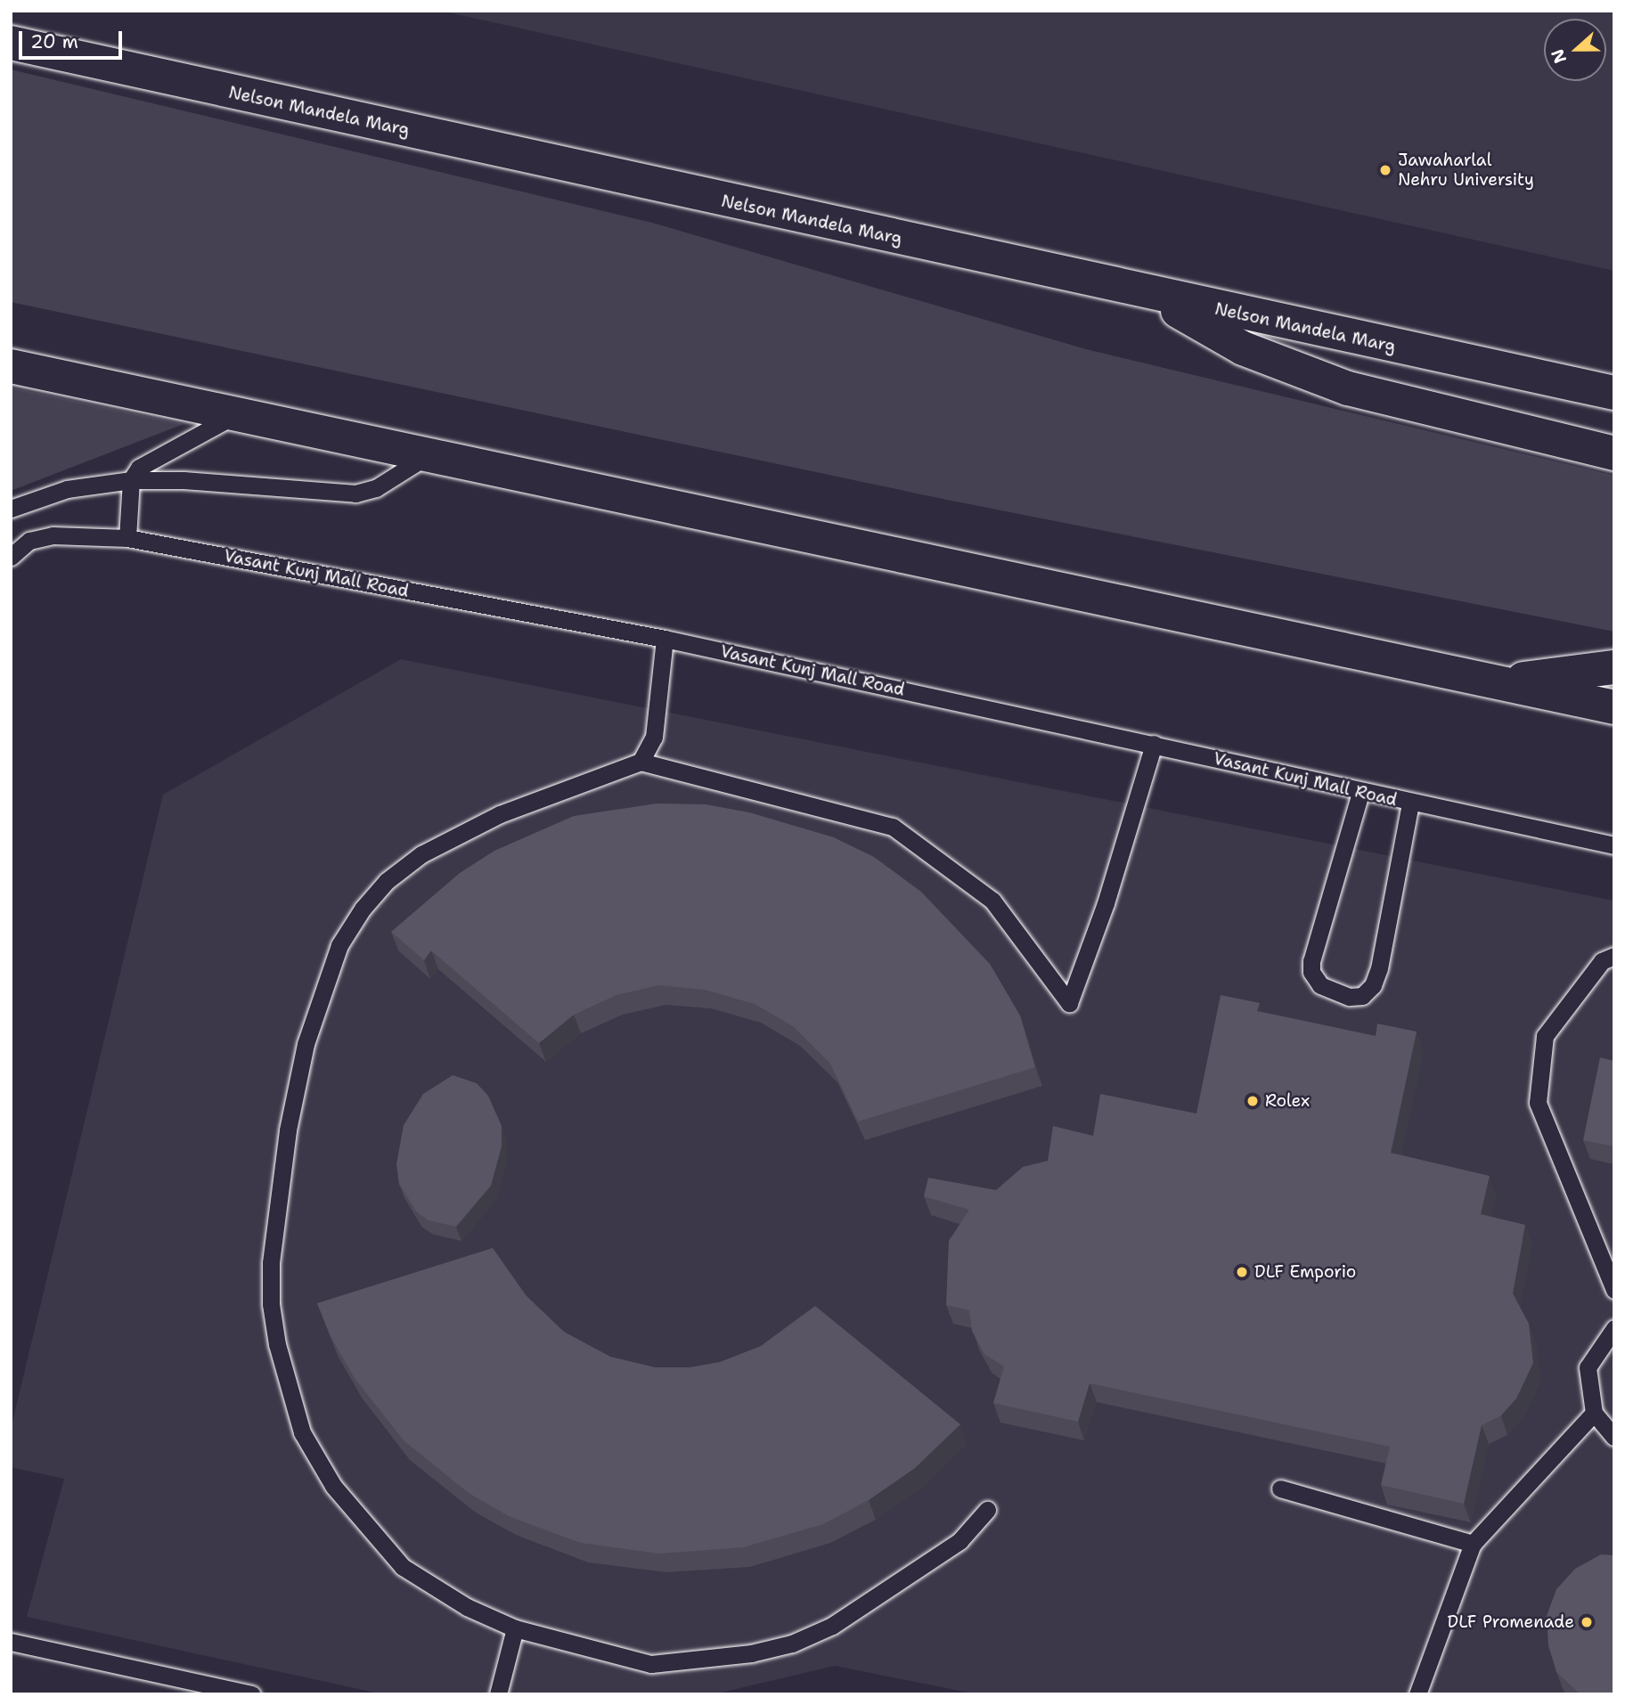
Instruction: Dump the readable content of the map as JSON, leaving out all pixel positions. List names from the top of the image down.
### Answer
{
  "streets": {
    "main road": ["Nelson Mandela Marg"],
    "lane": ["Vasant Kunj Mall Road"]
  },
  "places": [
    "Jawaharlal Nehru University",
    "Rolex",
    "DLF Emporio",
    "DLF Promenade"
  ],
  "scale_bar": "20 m",
  "north": "left"
}
